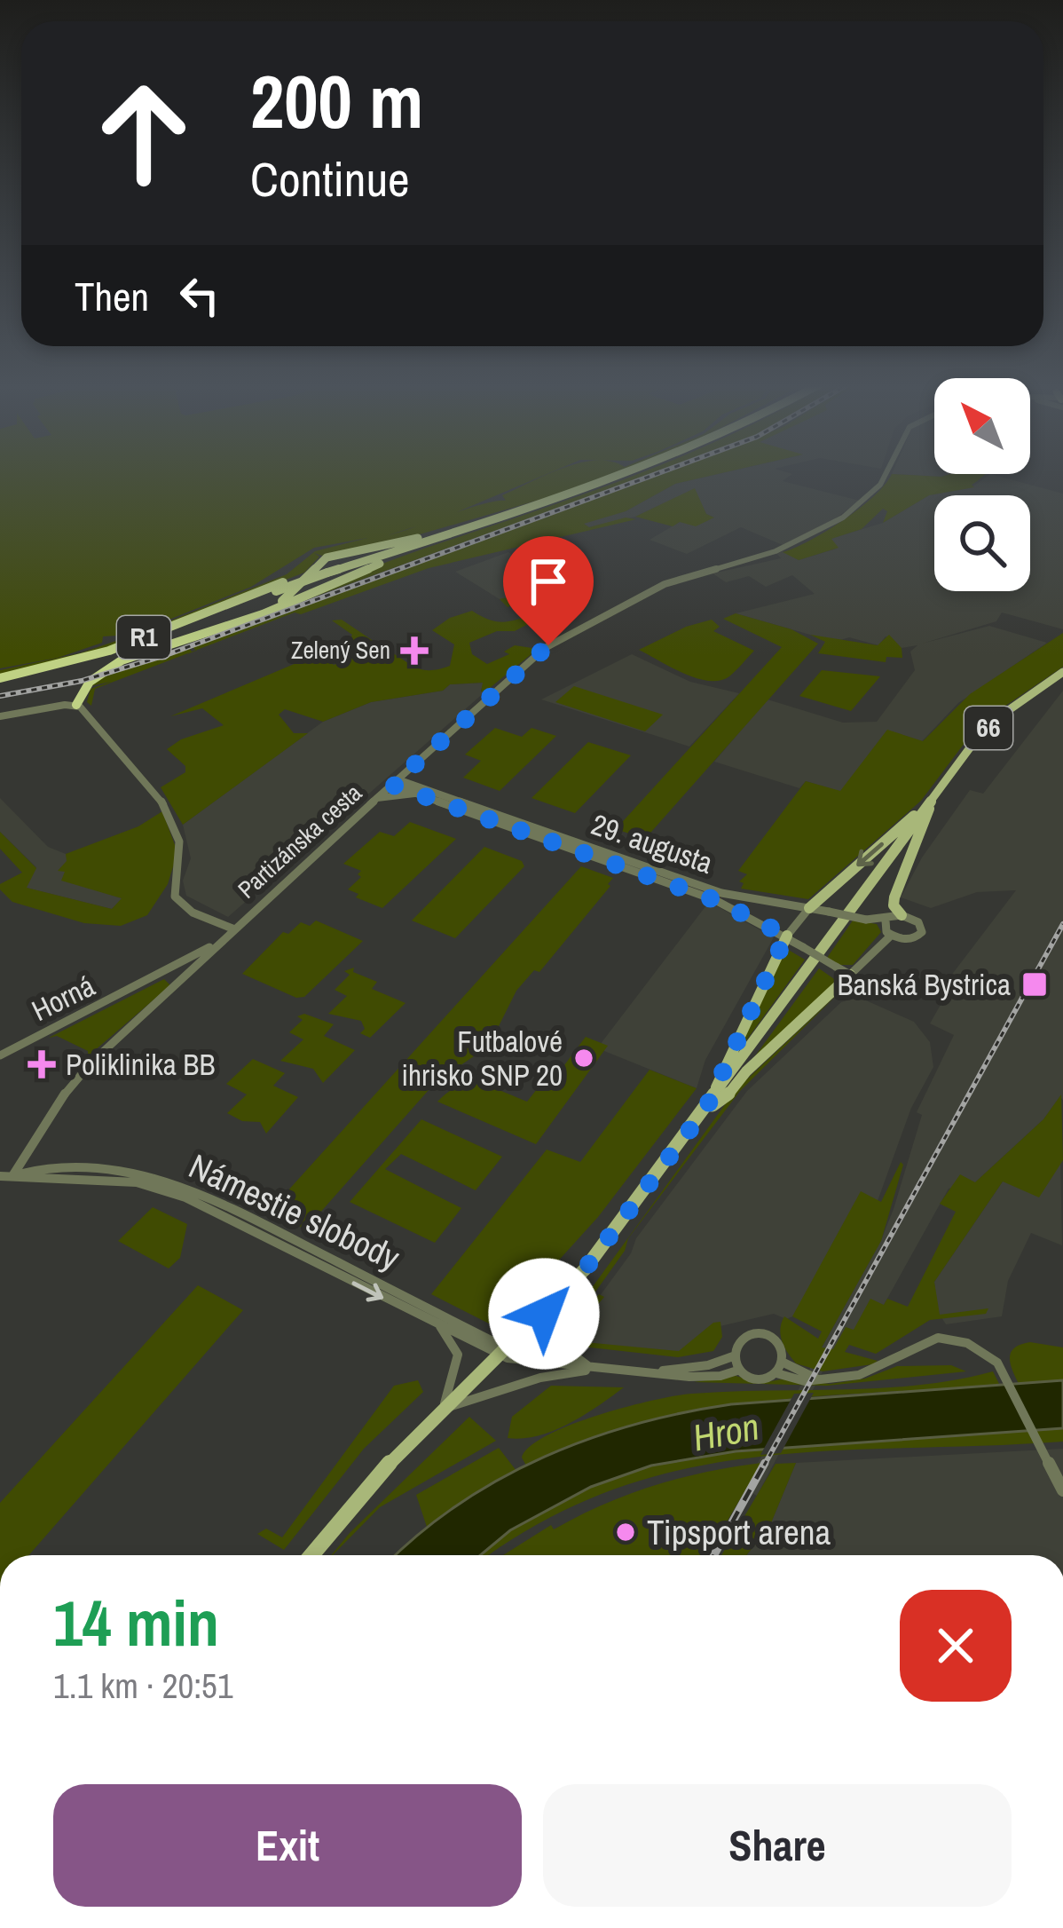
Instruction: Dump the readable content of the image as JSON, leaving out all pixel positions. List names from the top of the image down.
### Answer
{
  "streets": {
    "highway": ["R1"],
    "main road": ["66"],
    "street": [
      "Partizánska cesta",
      "29. augusta",
      "Horná",
      "Námestie slobody"
    ]
  },
  "crossings": [
    ["66", "Námestie slobody"],
    ["Partizánska cesta", "29. augusta"],
    ["Partizánska cesta", "Horná"],
    ["Partizánska cesta", "Námestie slobody"]
  ],
  "water": ["Hron"],
  "places": {
    "health": ["Zelený Sen", "Poliklinika BB"],
    "transit": ["Banská Bystrica"],
    "other": ["Futbalové ihrisko SNP 20", "Tipsport arena"]
  },
  "north": "top left",
  "page": {
    "turn": ["200 m", "Continue"],
    "then": "Then",
    "heading": ["14 min", "1.1 km · 20:51"],
    "buttons": ["Exit", "Share"]
  }
}
